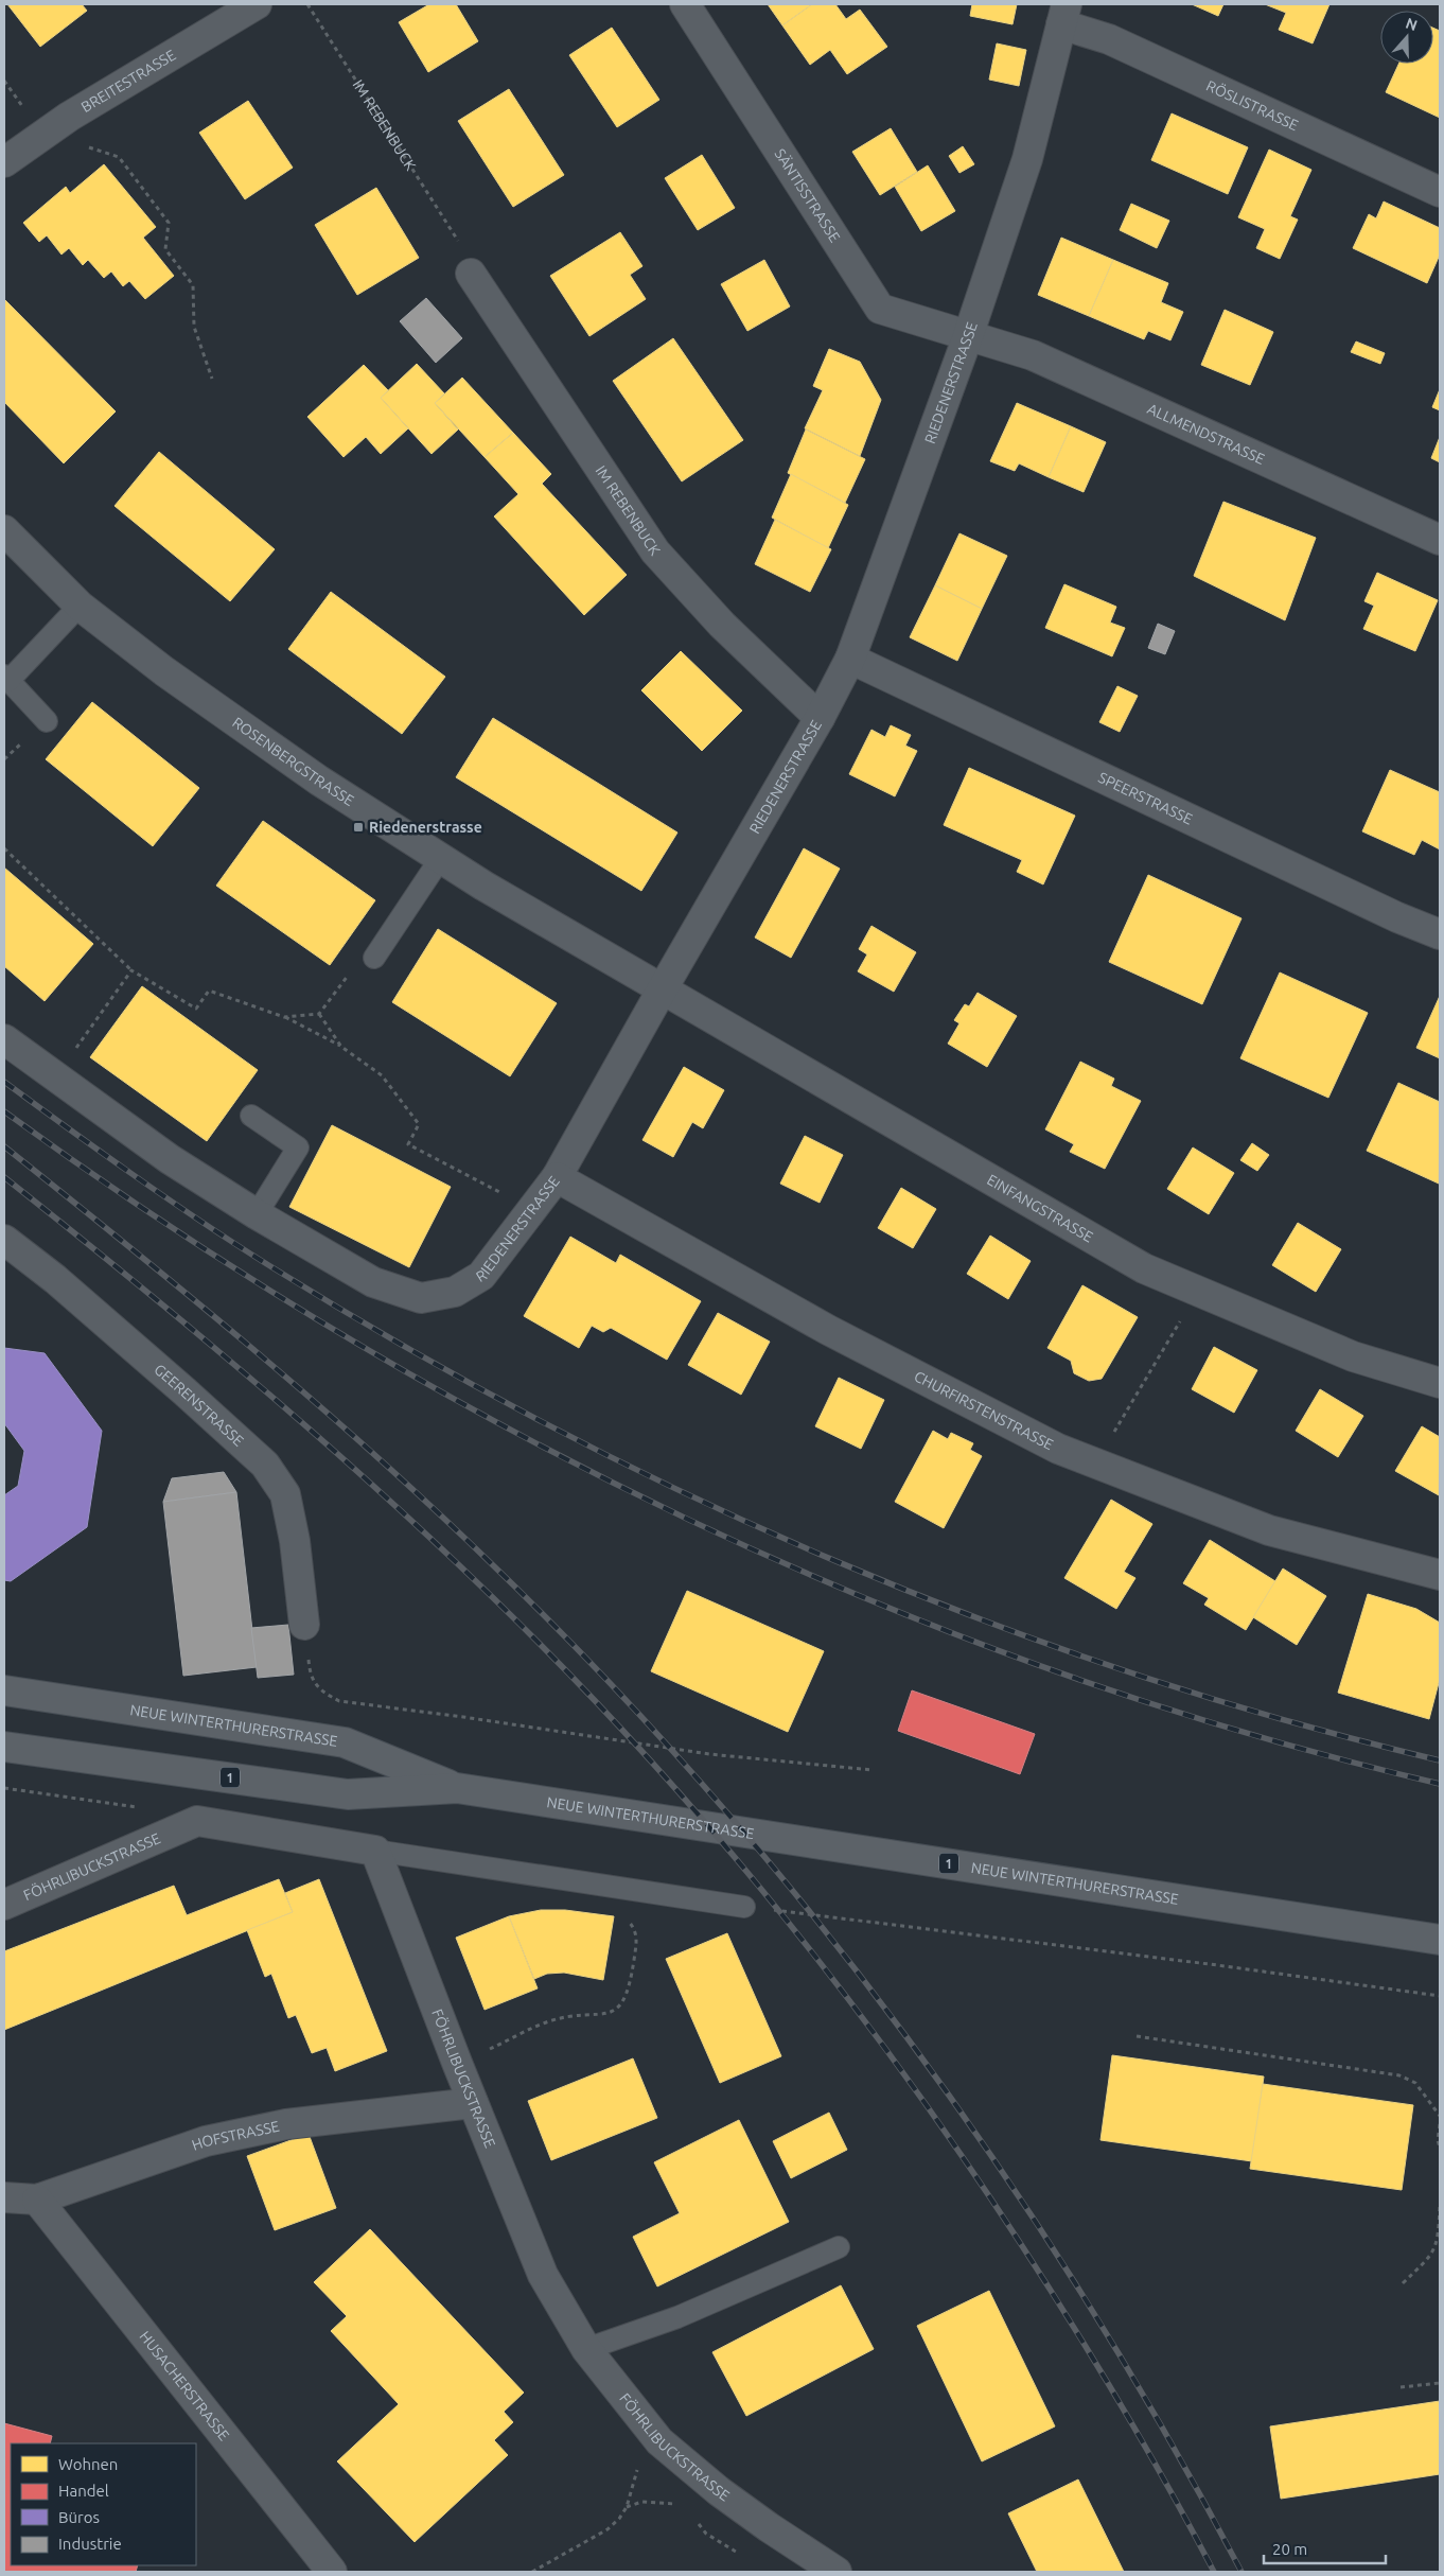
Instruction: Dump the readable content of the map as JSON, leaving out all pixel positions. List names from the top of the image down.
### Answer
{
  "streets": {
    "main road": ["NEUE WINTERTHURERSTRASSE", "1"],
    "street": [
      "BREITESTRASSE",
      "RÖSLISTRASSE",
      "IM REBENBUCK",
      "SÄNTISSTRASSE",
      "RIEDENERSTRASSE",
      "ALLMENDSTRASSE",
      "ROSENBERGSTRASSE",
      "SPEERSTRASSE",
      "EINFANGSTRASSE",
      "GEERENSTRASSE",
      "CHURFIRSTENSTRASSE",
      "FÖHRLIBUCKSTRASSE",
      "HOFSTRASSE",
      "HUSACHERSTRASSE"
    ]
  },
  "crossings": [
    ["RÖSLISTRASSE", "RIEDENERSTRASSE"],
    ["IM REBENBUCK", "RIEDENERSTRASSE"],
    ["SÄNTISSTRASSE", "RIEDENERSTRASSE"],
    ["SÄNTISSTRASSE", "ALLMENDSTRASSE"],
    ["RIEDENERSTRASSE", "ALLMENDSTRASSE"],
    ["RIEDENERSTRASSE", "ROSENBERGSTRASSE"],
    ["RIEDENERSTRASSE", "SPEERSTRASSE"],
    ["RIEDENERSTRASSE", "EINFANGSTRASSE"],
    ["RIEDENERSTRASSE", "CHURFIRSTENSTRASSE"],
    ["ROSENBERGSTRASSE", "EINFANGSTRASSE"],
    ["FÖHRLIBUCKSTRASSE", "HOFSTRASSE"],
    ["HOFSTRASSE", "HUSACHERSTRASSE"]
  ],
  "places": {
    "transit": ["Riedenerstrasse"]
  },
  "legend": [
    "Wohnen",
    "Handel",
    "Büros",
    "Industrie"
  ],
  "scale_bar": "20 m",
  "north": "top"
}
